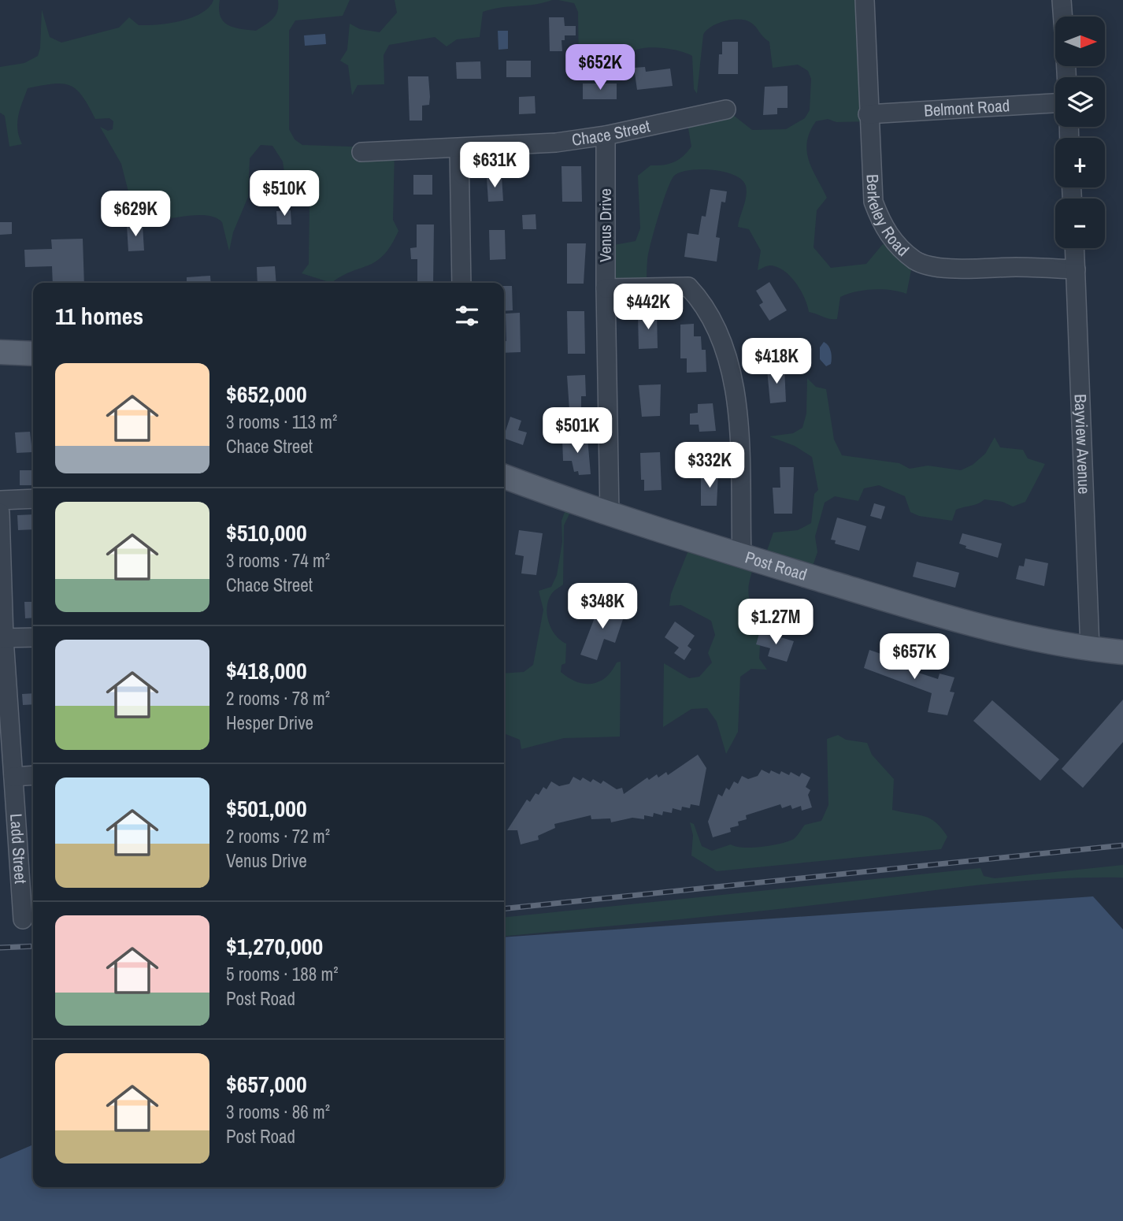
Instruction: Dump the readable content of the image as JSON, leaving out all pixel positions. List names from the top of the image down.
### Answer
{
  "streets": {
    "main road": ["Post Road"],
    "street": [
      "Belmont Road",
      "Chace Street",
      "Berkeley Road",
      "Venus Drive",
      "Bayview Avenue",
      "Ladd Street"
    ]
  },
  "crossings": [
    ["Belmont Road", "Berkeley Road"],
    ["Chace Street", "Venus Drive"],
    ["Berkeley Road", "Bayview Avenue"],
    ["Venus Drive", "Post Road"],
    ["Bayview Avenue", "Post Road"]
  ],
  "north": "right",
  "page": {
    "map_buttons": ["+", "−"],
    "price": [
      "$652K",
      "$631K",
      "$510K",
      "$629K",
      "$442K",
      "$418K",
      "$501K",
      "$332K",
      "$348K",
      "$1.27M",
      "$657K"
    ],
    "heading": "11 homes",
    "list": [
      {
        "name": "$652,000",
        "note": "3 rooms · 113 m² · Chace Street"
      },
      {
        "name": "$510,000",
        "note": "3 rooms · 74 m² · Chace Street"
      },
      {
        "name": "$418,000",
        "note": "2 rooms · 78 m² · Hesper Drive"
      },
      {
        "name": "$501,000",
        "note": "2 rooms · 72 m² · Venus Drive"
      },
      {
        "name": "$1,270,000",
        "note": "5 rooms · 188 m² · Post Road"
      },
      {
        "name": "$657,000",
        "note": "3 rooms · 86 m² · Post Road"
      }
    ]
  }
}
